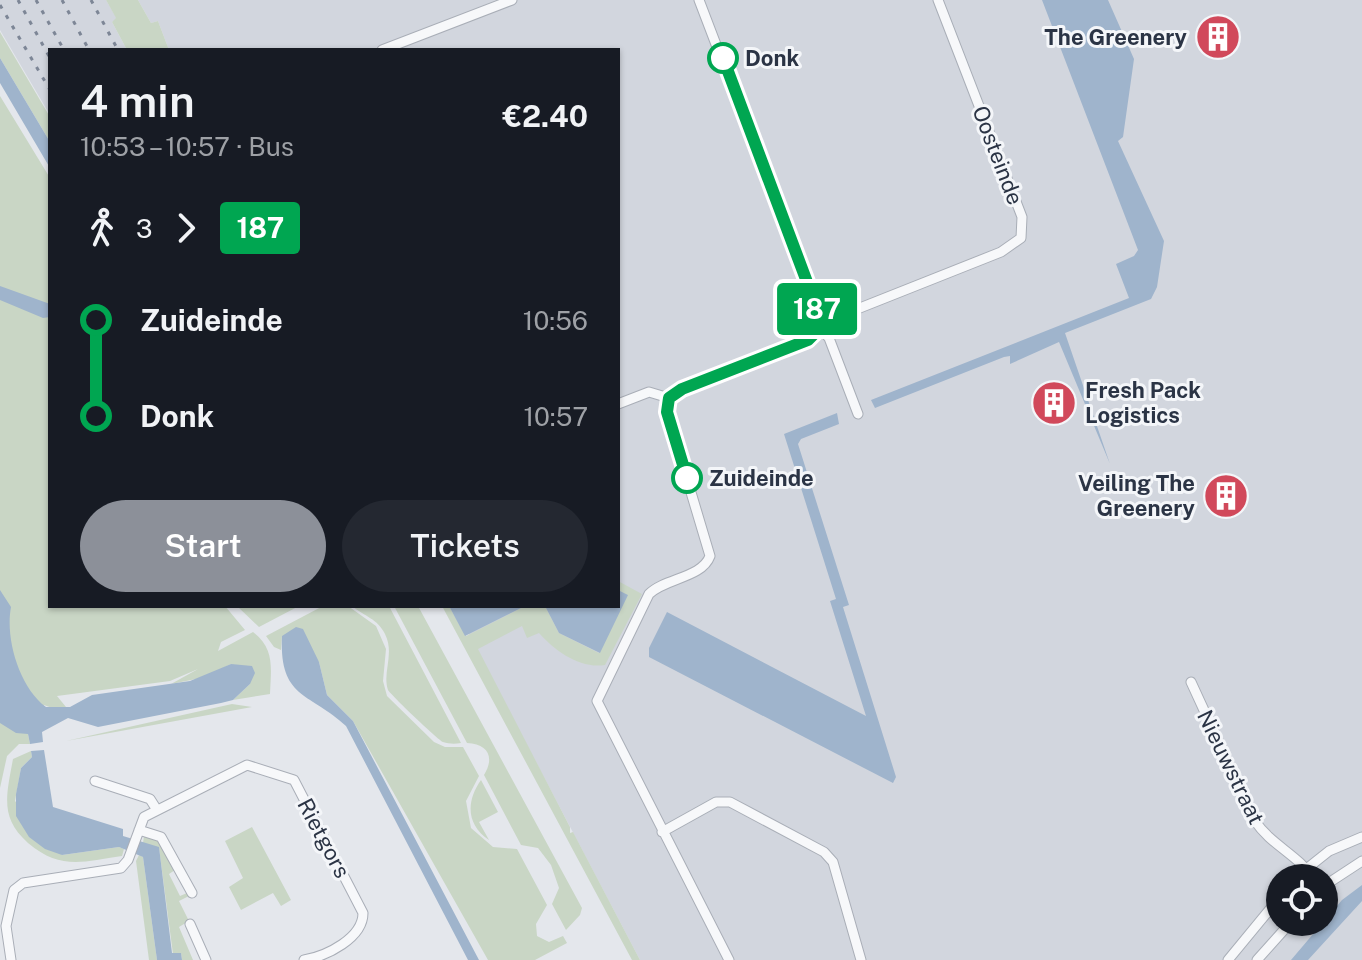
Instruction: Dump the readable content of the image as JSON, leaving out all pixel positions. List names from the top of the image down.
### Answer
{
  "streets": {
    "street": ["Oosteinde", "Nieuwstraat", "Rietgors"]
  },
  "places": {
    "building": ["The Greenery", "Fresh Pack Logistics", "Veiling The Greenery"],
    "other": ["Donk", "Zuideinde"]
  },
  "lines": ["bus line 187"],
  "page": {
    "on_map": "187",
    "heading": ["4 min", "10:53 – 10:57 · Bus", "€2.40"],
    "legs": ["3", "187"],
    "list": [
      {
        "name": "Zuideinde",
        "value": "10:56"
      },
      {
        "name": "Donk",
        "value": "10:57"
      }
    ],
    "buttons": ["Start", "Tickets"]
  }
}
